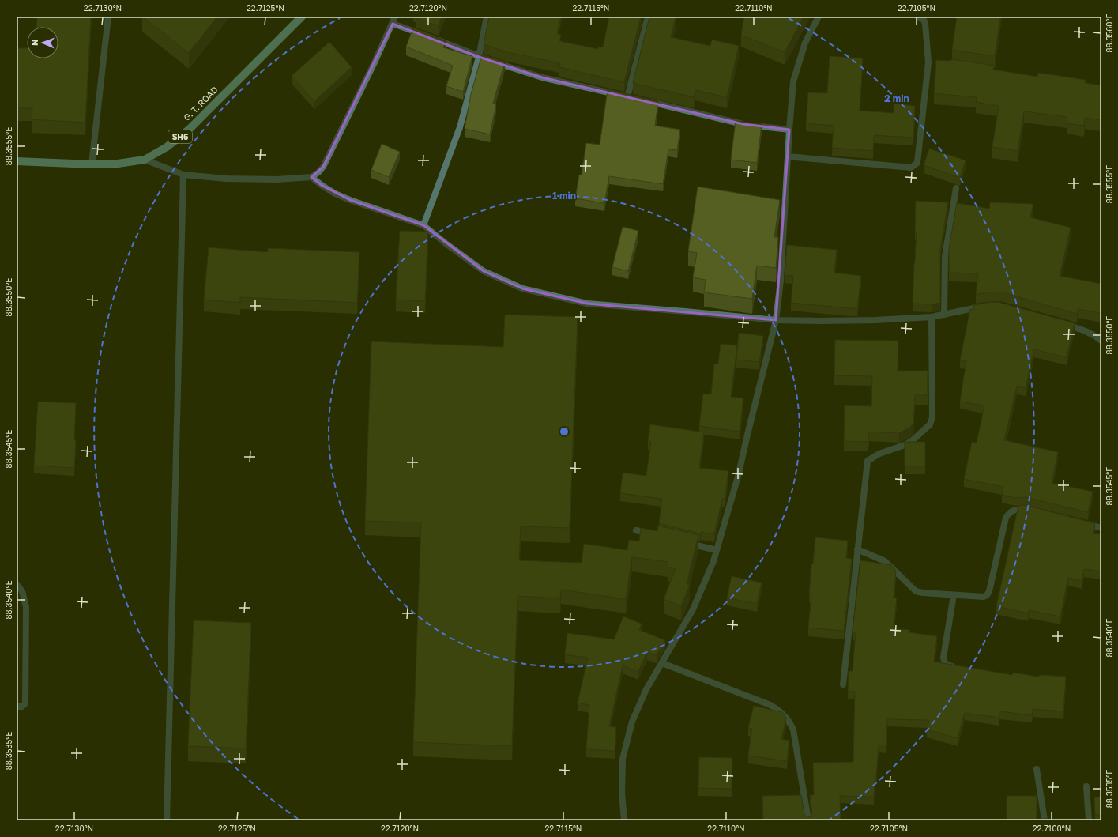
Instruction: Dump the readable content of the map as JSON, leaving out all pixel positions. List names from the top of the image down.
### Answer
{
  "streets": {
    "main road": ["G. T. ROAD", "SH6"]
  },
  "north": "left",
  "coordinates": [
    "22.7130°N",
    "22.7125°N",
    "22.7120°N",
    "22.7115°N",
    "22.7110°N",
    "22.7105°N",
    "88.3560°E",
    "88.3555°E",
    "88.3550°E",
    "88.3545°E",
    "88.3540°E",
    "88.3535°E",
    "22.7100°N"
  ],
  "rings": ["2 min", "1 min"]
}
